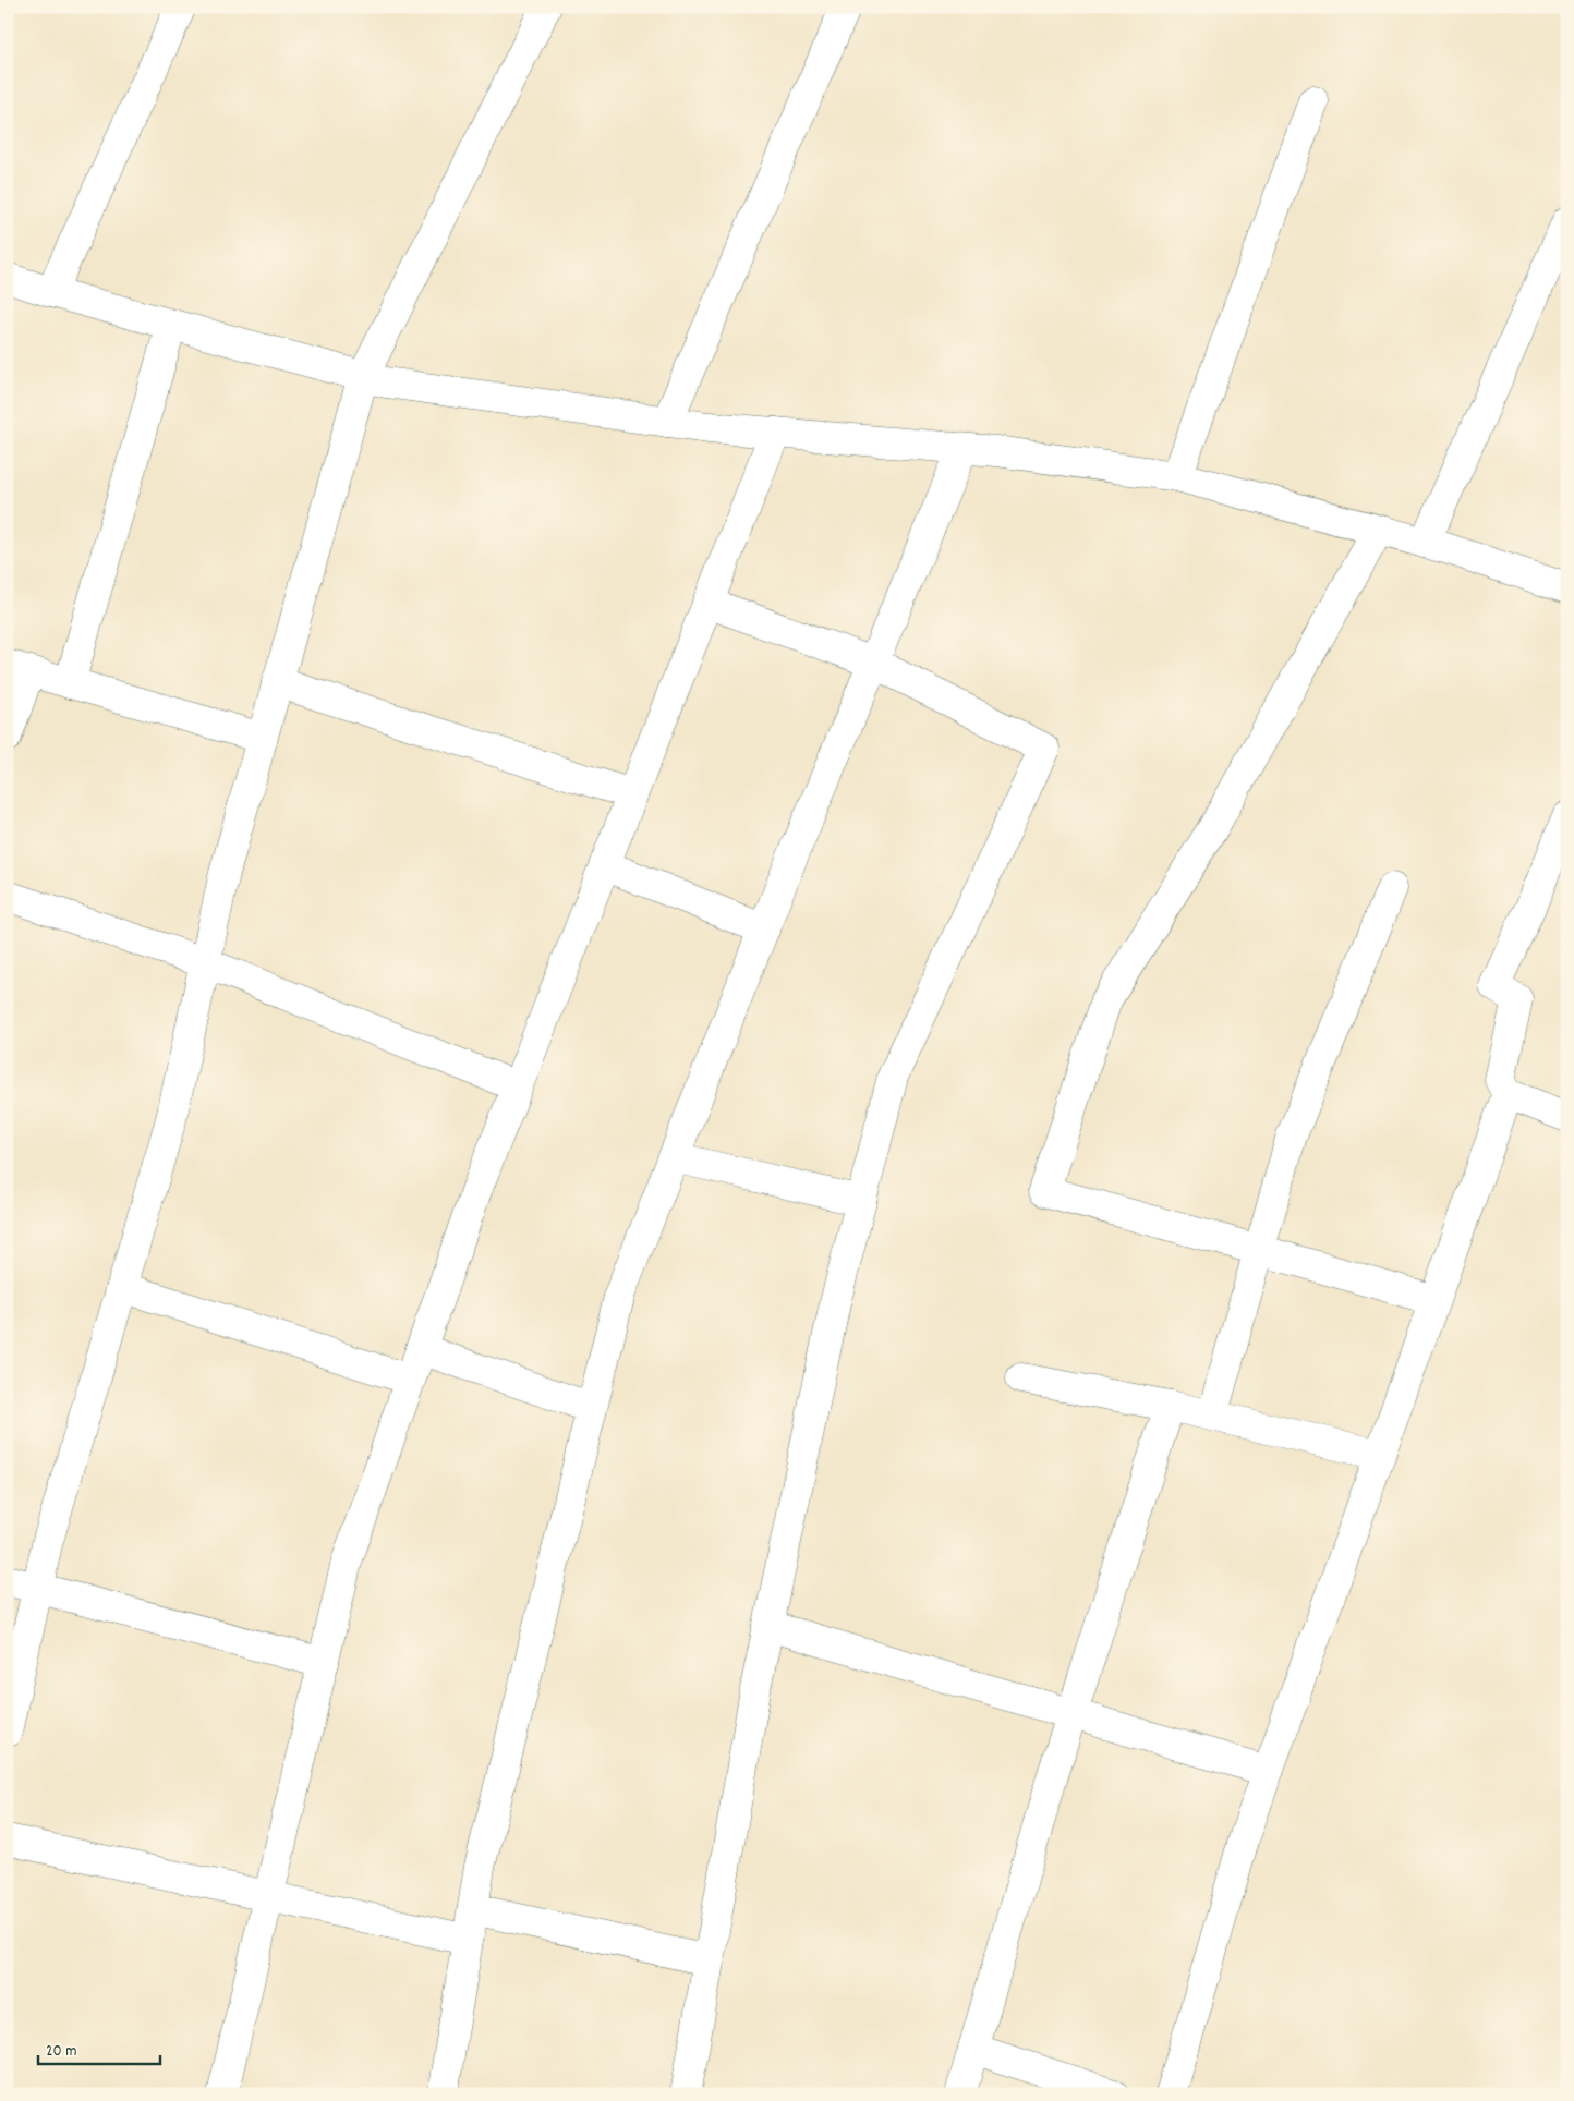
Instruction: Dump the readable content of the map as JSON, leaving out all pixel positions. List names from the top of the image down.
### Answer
{
  "scale_bar": "20 m"
}
